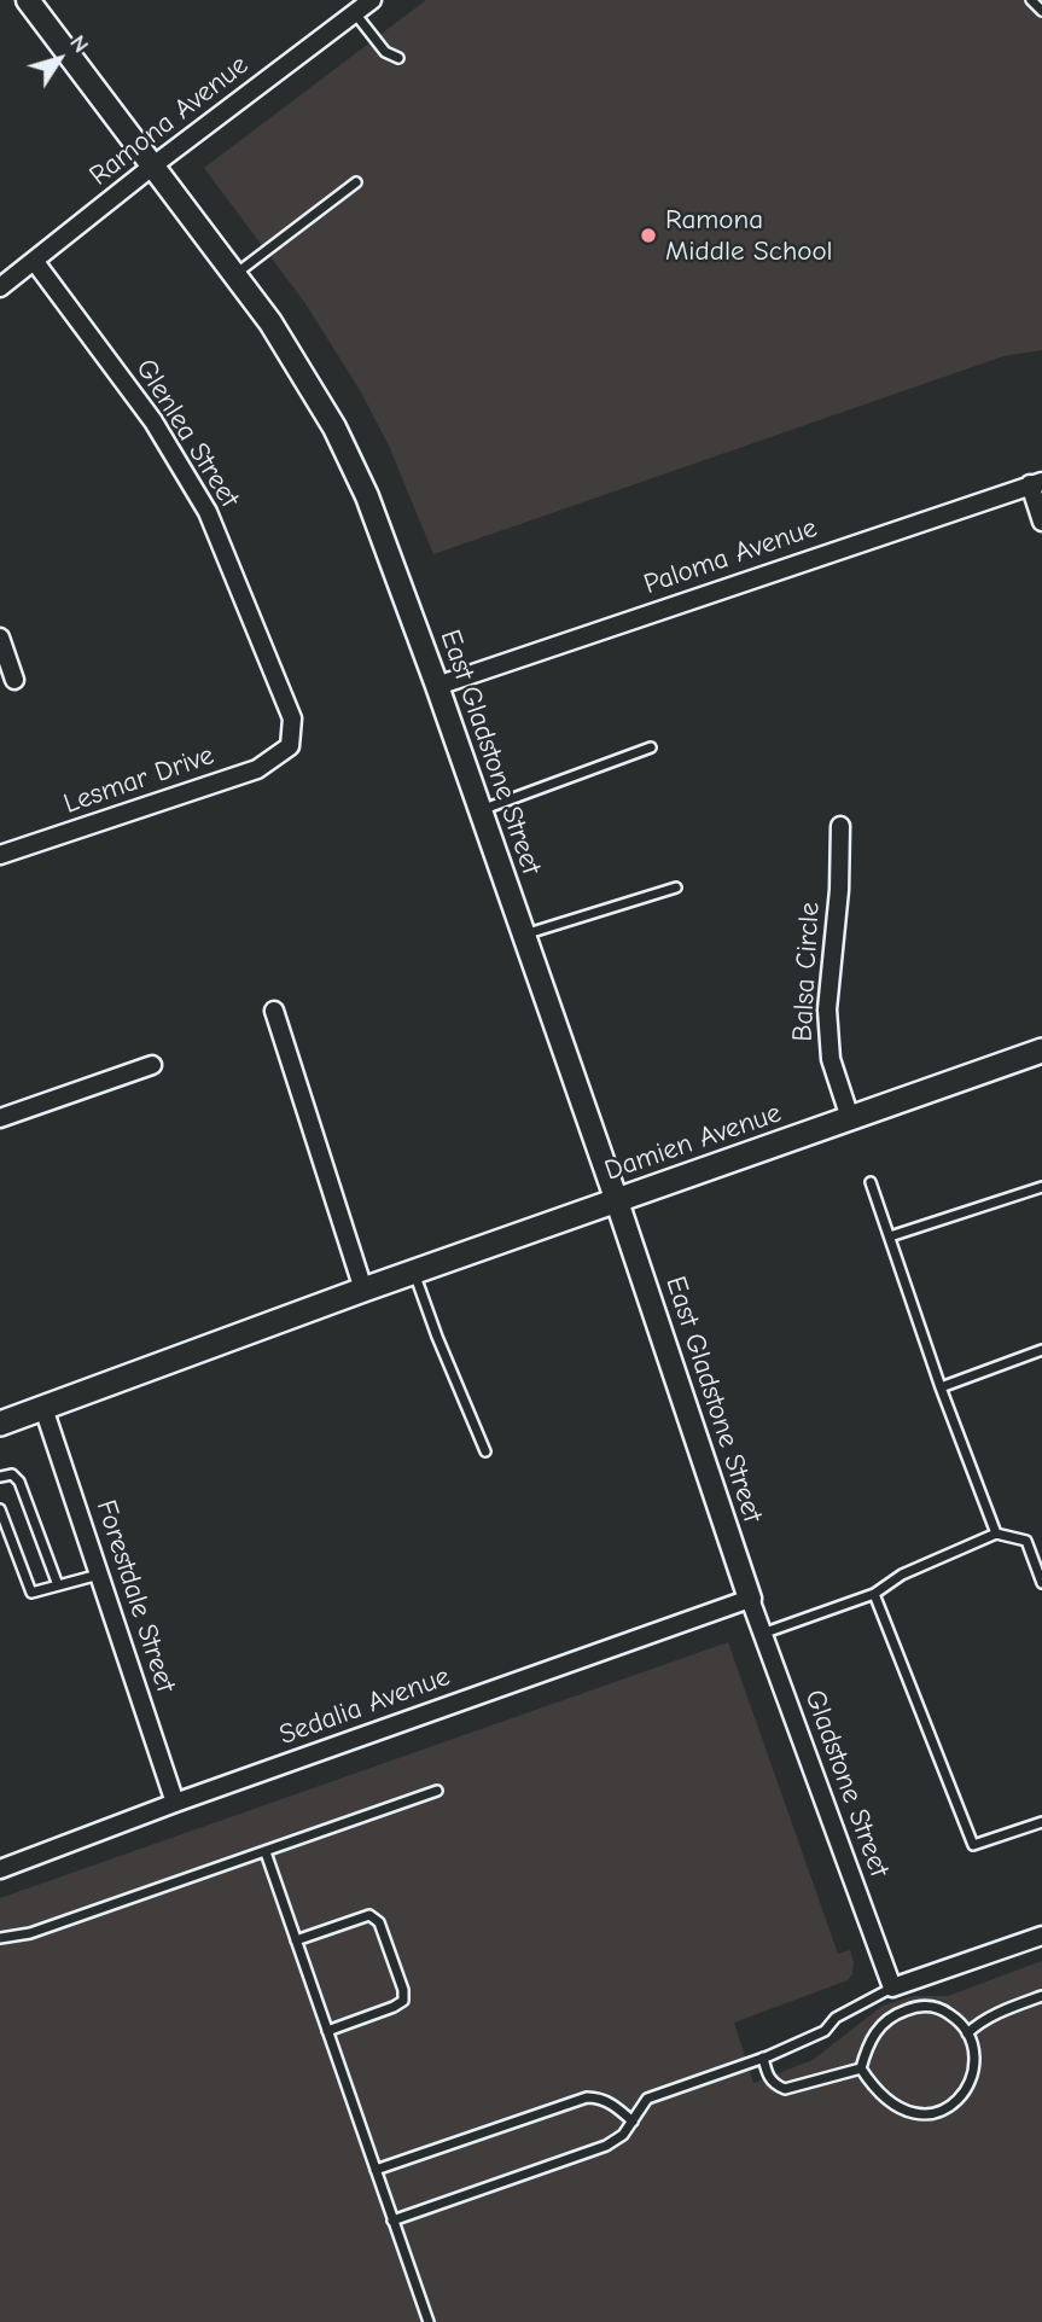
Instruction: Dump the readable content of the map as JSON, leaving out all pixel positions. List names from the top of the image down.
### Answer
{
  "streets": {
    "main road": ["Damien Avenue"],
    "street": [
      "Ramona Avenue",
      "Glenlea Street",
      "Paloma Avenue",
      "East Gladstone Street",
      "Lesmar Drive",
      "Balsa Circle",
      "Forestdale Street",
      "Sedalia Avenue",
      "Gladstone Street"
    ]
  },
  "crossings": [
    ["Ramona Avenue", "Glenlea Street"],
    ["Ramona Avenue", "East Gladstone Street"],
    ["Glenlea Street", "Lesmar Drive"],
    ["Paloma Avenue", "East Gladstone Street"],
    ["East Gladstone Street", "Damien Avenue"],
    ["East Gladstone Street", "Sedalia Avenue"],
    ["East Gladstone Street", "Gladstone Street"],
    ["Balsa Circle", "Damien Avenue"],
    ["Damien Avenue", "Forestdale Street"],
    ["Forestdale Street", "Sedalia Avenue"],
    ["Sedalia Avenue", "Gladstone Street"]
  ],
  "places": ["Ramona Middle School"],
  "north": "top right"
}
